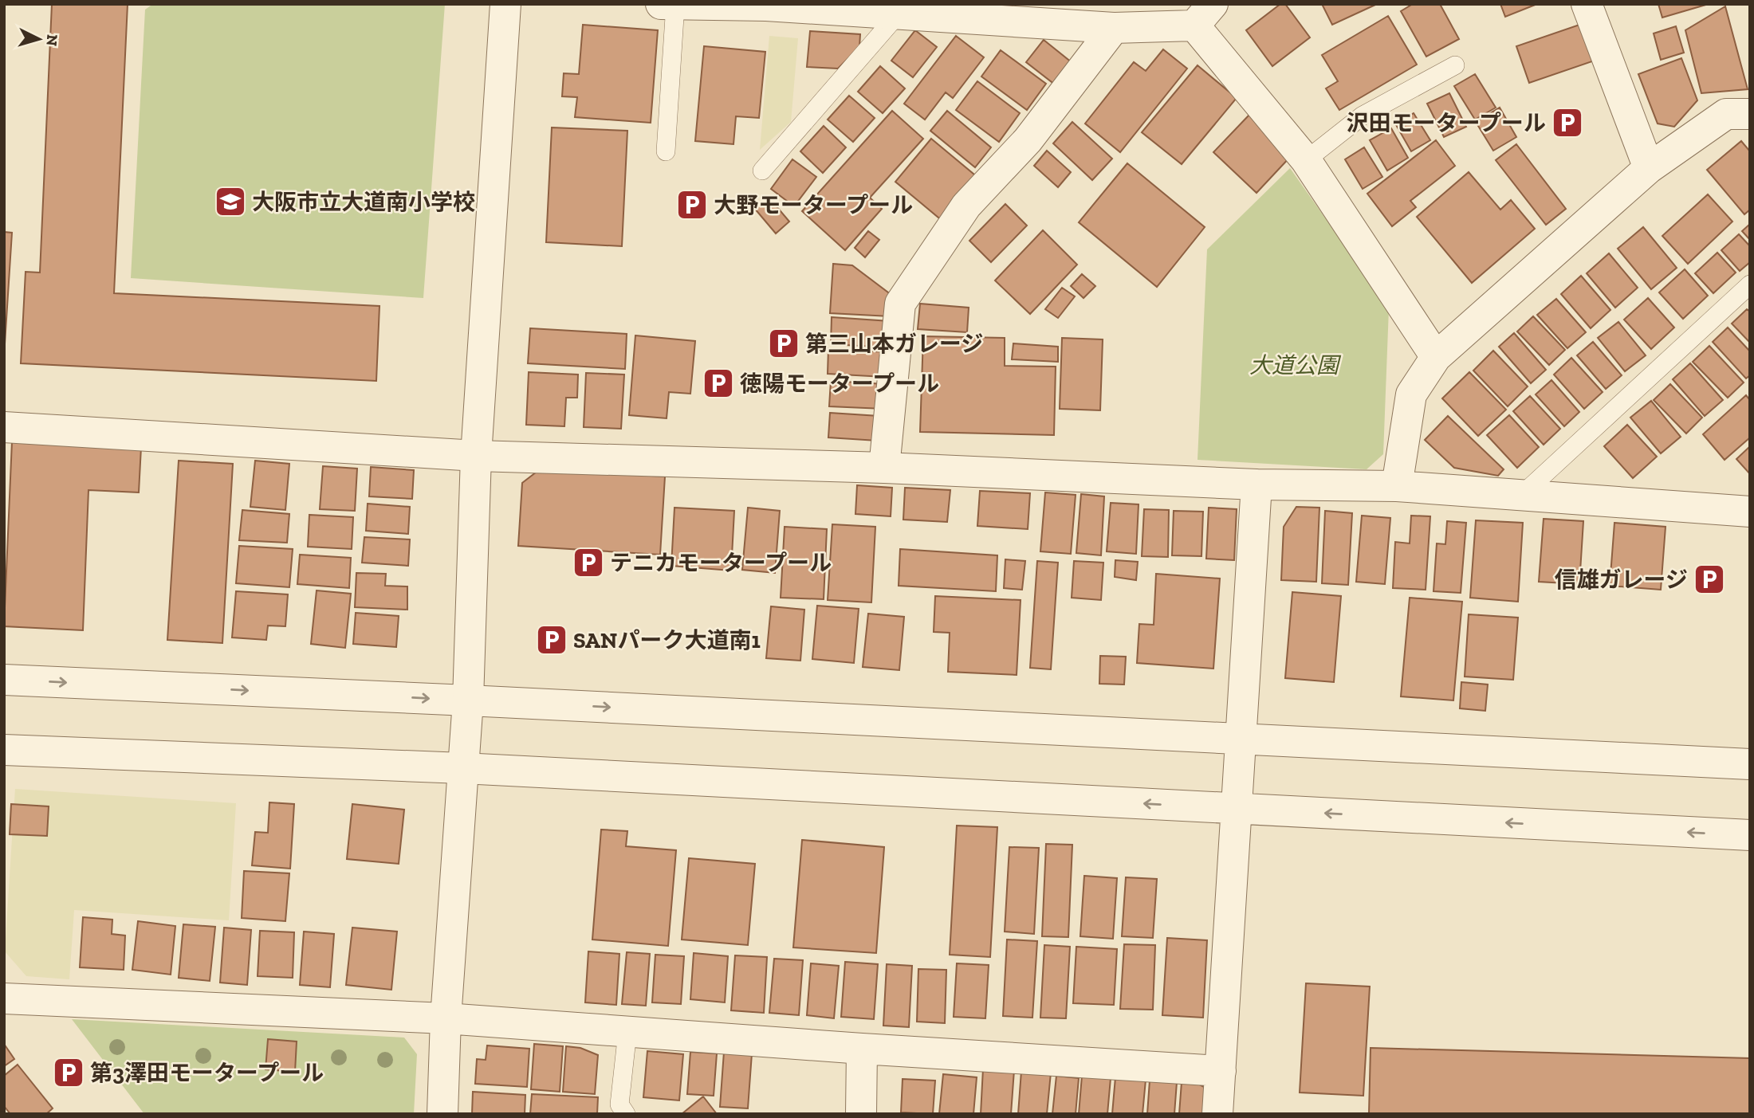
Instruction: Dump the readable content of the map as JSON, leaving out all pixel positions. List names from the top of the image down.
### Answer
{
  "parks": ["大道公園"],
  "places": {
    "parking": [
      "沢田モータープール",
      "大野モータープール",
      "第三山本ガレージ",
      "徳陽モータープール",
      "テニカモータープール",
      "信雄ガレージ",
      "SANパーク大道南1",
      "第3澤田モータープール"
    ],
    "school or university": ["大阪市立大道南小学校"]
  },
  "north": "right"
}
